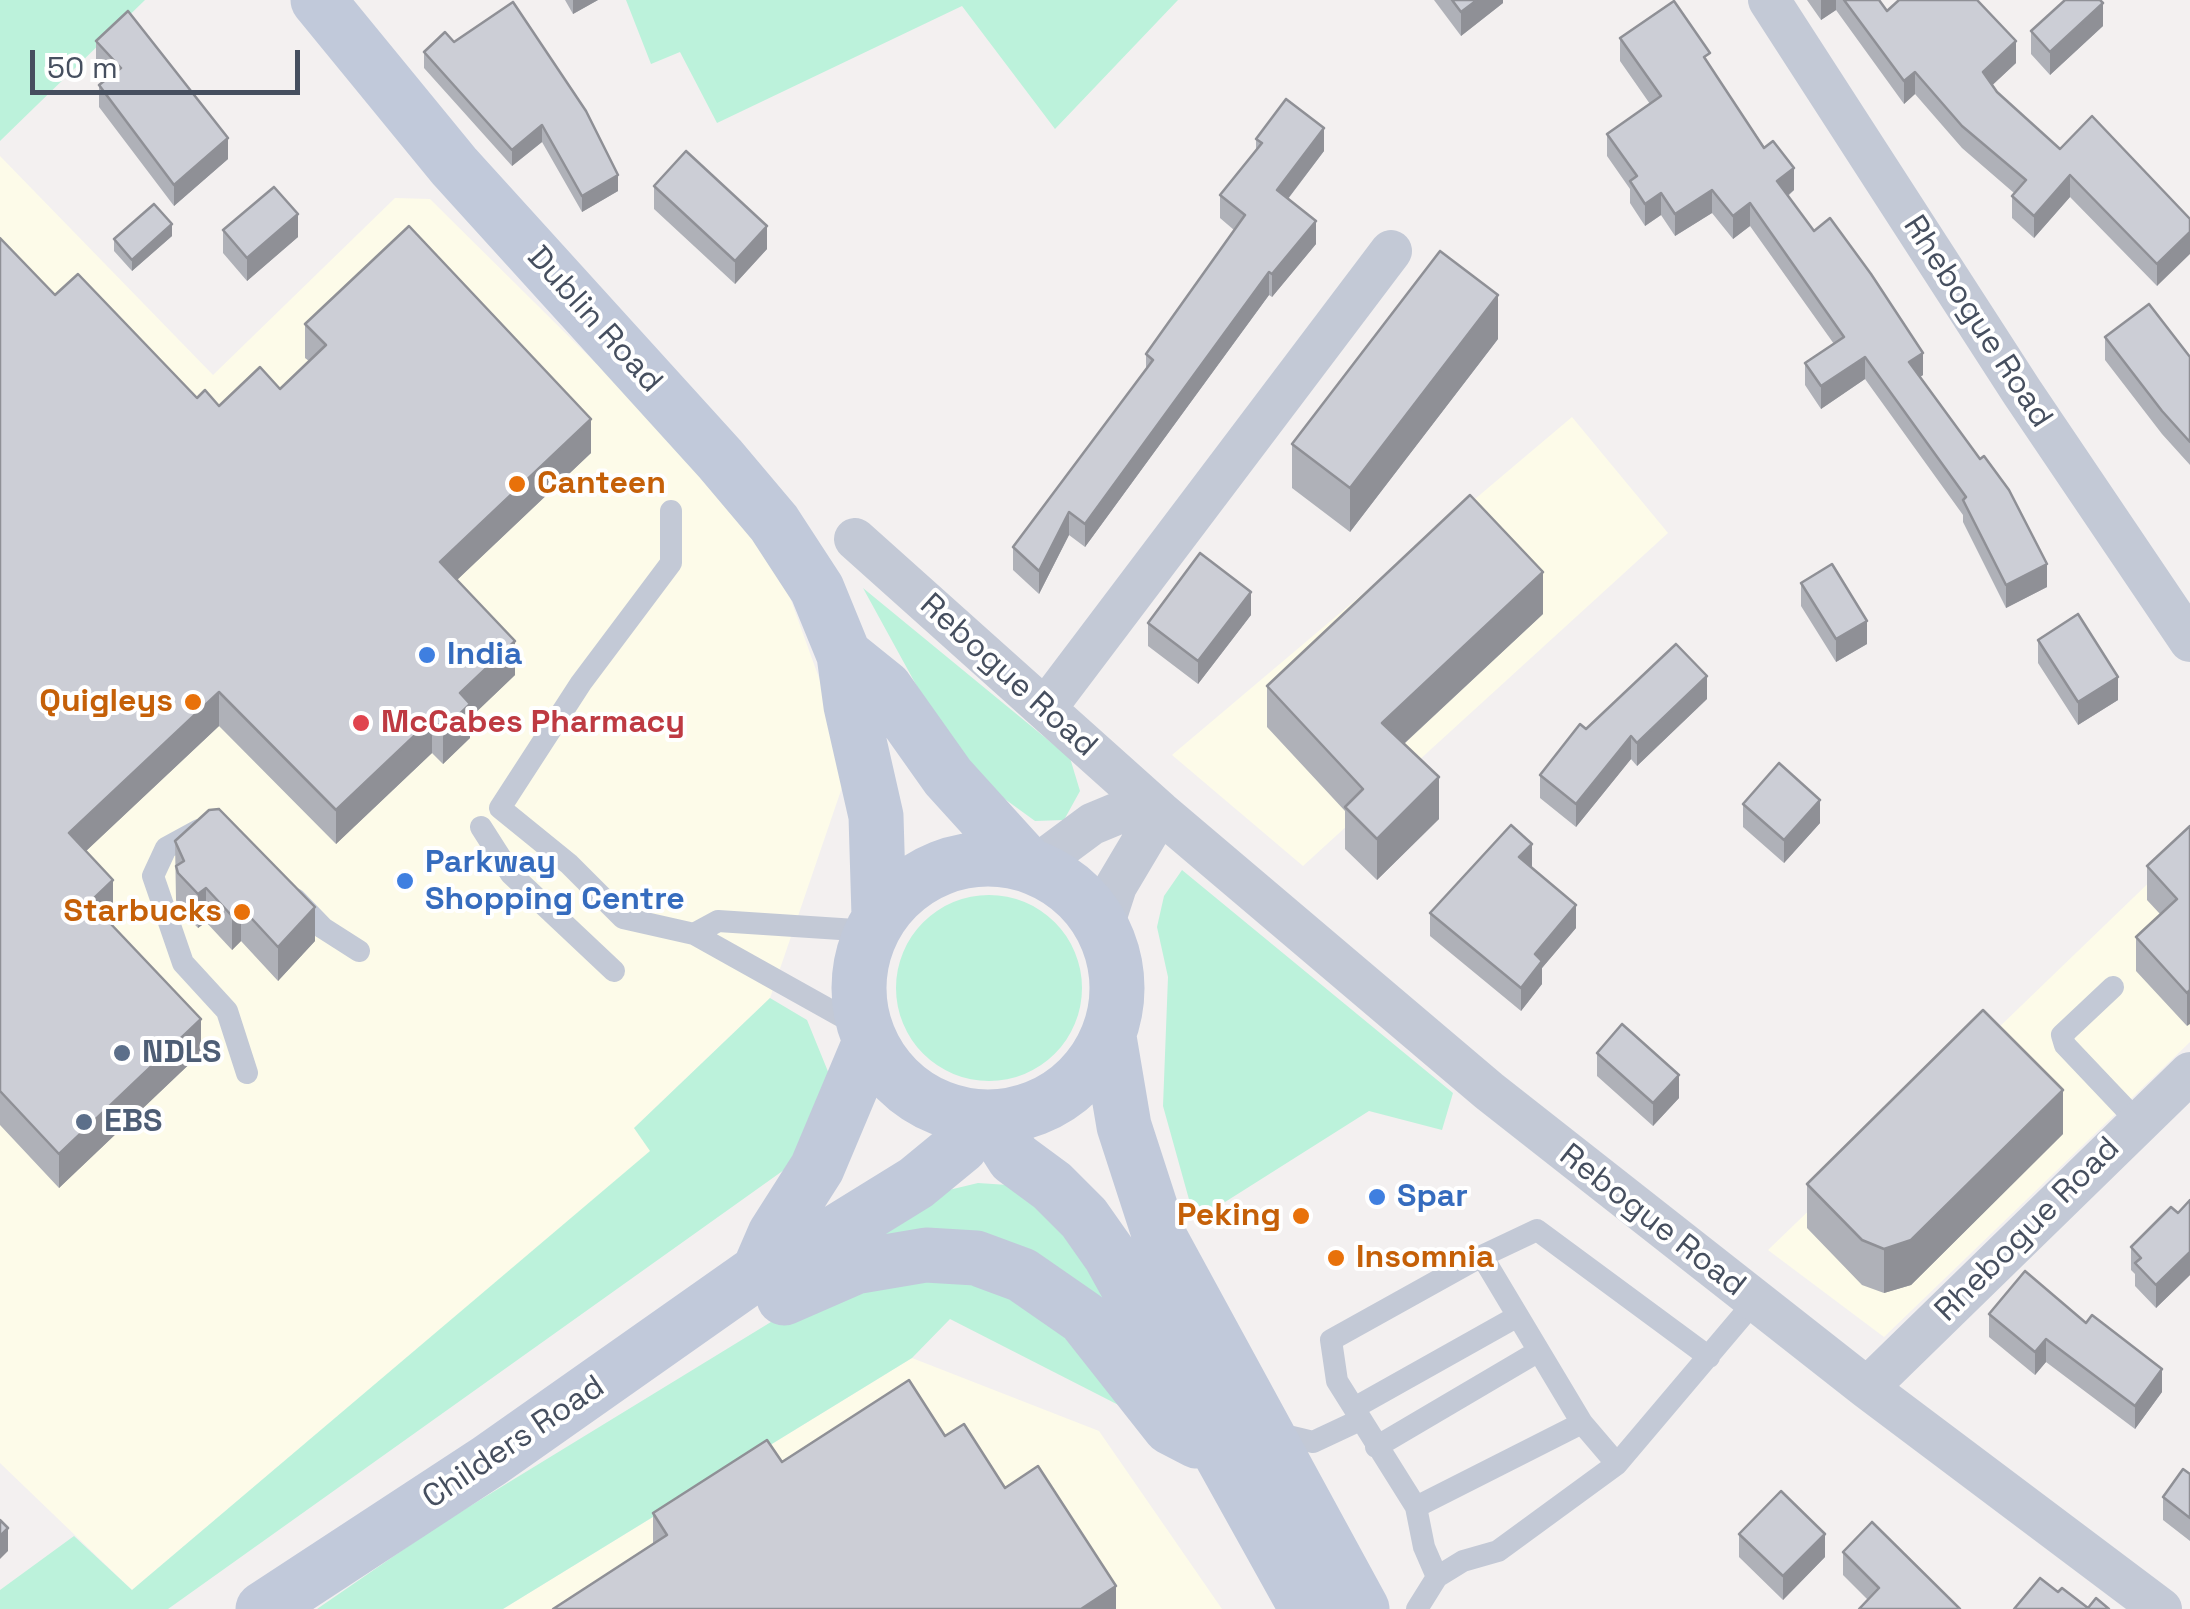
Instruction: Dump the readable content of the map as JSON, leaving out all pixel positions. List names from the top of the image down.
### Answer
{
  "streets": {
    "main road": ["Dublin Road", "Childers Road"],
    "street": ["Rhebogue Road", "Rebogue Road"]
  },
  "crossings": [
    ["Rhebogue Road", "Rebogue Road"]
  ],
  "places": [
    "Canteen",
    "India",
    "Quigleys",
    "McCabes Pharmacy",
    "Parkway Shopping Centre",
    "Starbucks",
    "NDLS",
    "EBS",
    "Spar",
    "Peking",
    "Insomnia"
  ],
  "scale_bar": "50 m"
}
